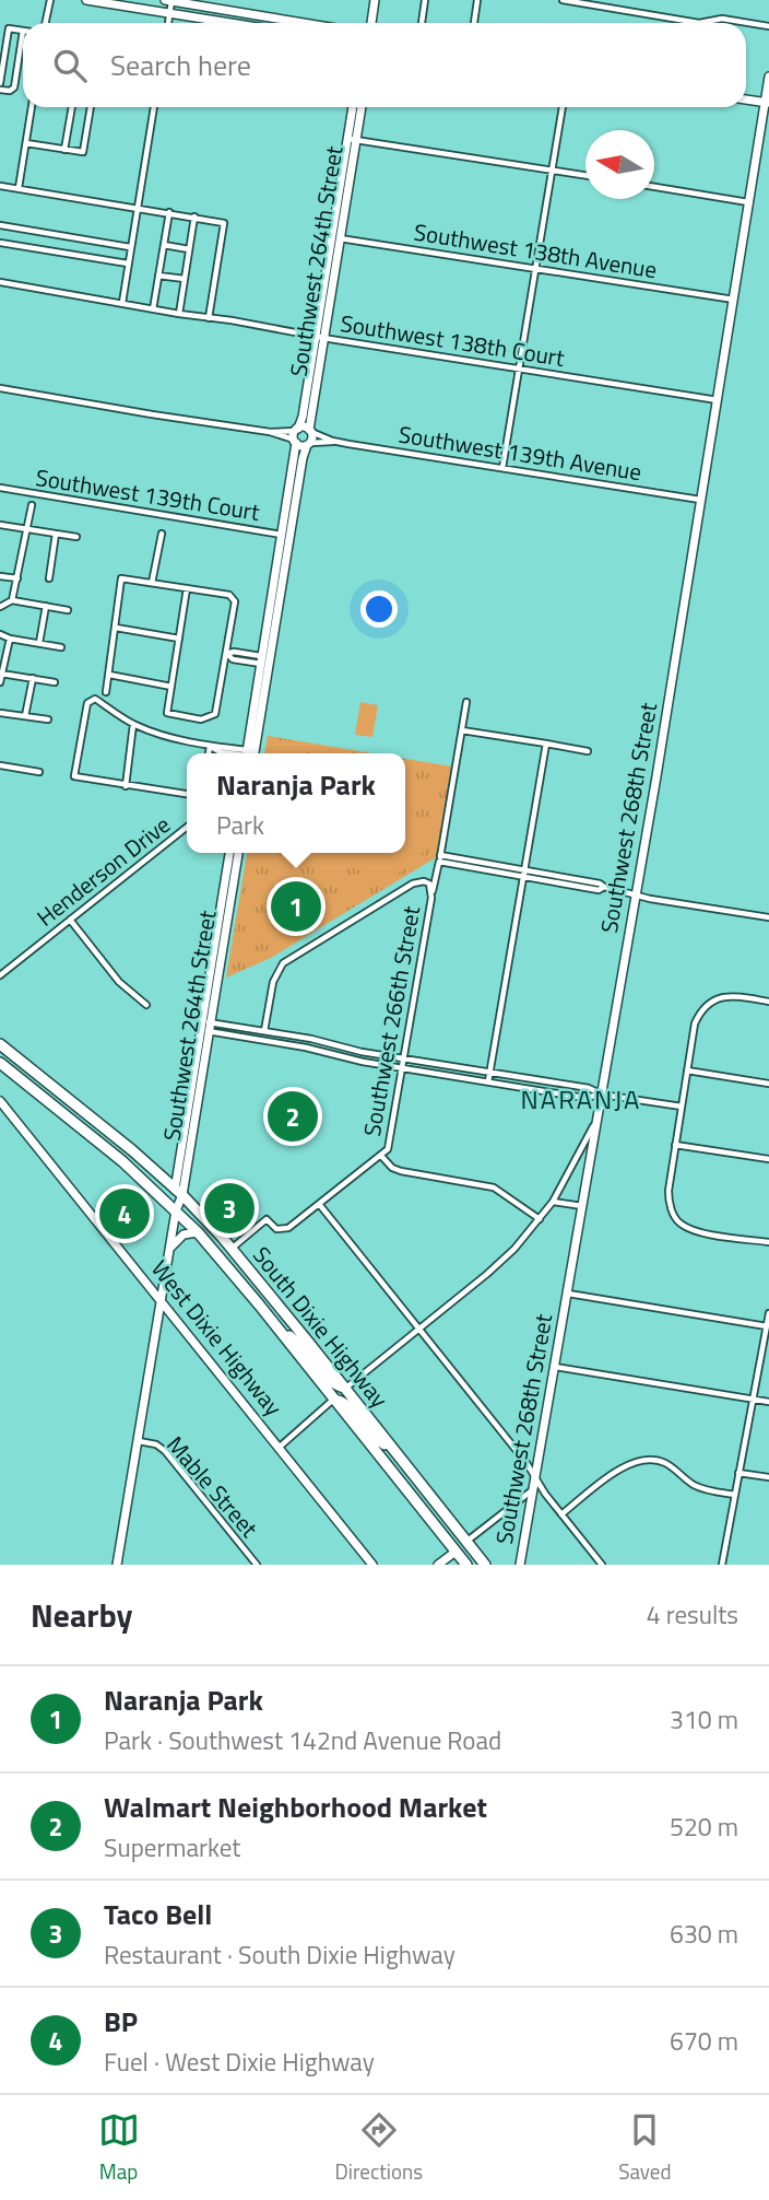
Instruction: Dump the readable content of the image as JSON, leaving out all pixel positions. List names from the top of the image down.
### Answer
{
  "streets": {
    "highway": ["South Dixie Highway"],
    "street": [
      "Southwest 138th Avenue",
      "Southwest 264th Street",
      "Southwest 138th Court",
      "Southwest 139th Avenue",
      "Southwest 139th Court",
      "Southwest 268th Street",
      "Henderson Drive",
      "Southwest 266th Street",
      "West Dixie Highway",
      "Mable Street"
    ]
  },
  "crossings": [
    ["Southwest 138th Avenue", "Southwest 264th Street"],
    ["Southwest 138th Avenue", "Southwest 268th Street"],
    ["Southwest 264th Street", "Southwest 138th Court"],
    ["Southwest 264th Street", "Southwest 139th Avenue"],
    ["Southwest 264th Street", "South Dixie Highway"],
    ["Southwest 264th Street", "West Dixie Highway"],
    ["Southwest 264th Street", "Mable Street"],
    ["Southwest 138th Court", "Southwest 268th Street"],
    ["Southwest 139th Avenue", "Southwest 268th Street"],
    ["Southwest 266th Street", "South Dixie Highway"]
  ],
  "districts": ["NARANJA"],
  "north": "left",
  "page": {
    "search": "Search here",
    "popup": ["Naranja Park", "Park"],
    "pins": [
      "1",
      "2",
      "3",
      "4"
    ],
    "heading": ["Nearby", "4 results"],
    "list": [
      {
        "mark": "1",
        "name": "Naranja Park",
        "note": "Park · Southwest 142nd Avenue Road",
        "value": "310 m"
      },
      {
        "mark": "2",
        "name": "Walmart Neighborhood Market",
        "note": "Supermarket",
        "value": "520 m"
      },
      {
        "mark": "3",
        "name": "Taco Bell",
        "note": "Restaurant · South Dixie Highway",
        "value": "630 m"
      },
      {
        "mark": "4",
        "name": "BP",
        "note": "Fuel · West Dixie Highway",
        "value": "670 m"
      }
    ],
    "nav": ["Map", "Directions", "Saved"]
  }
}
